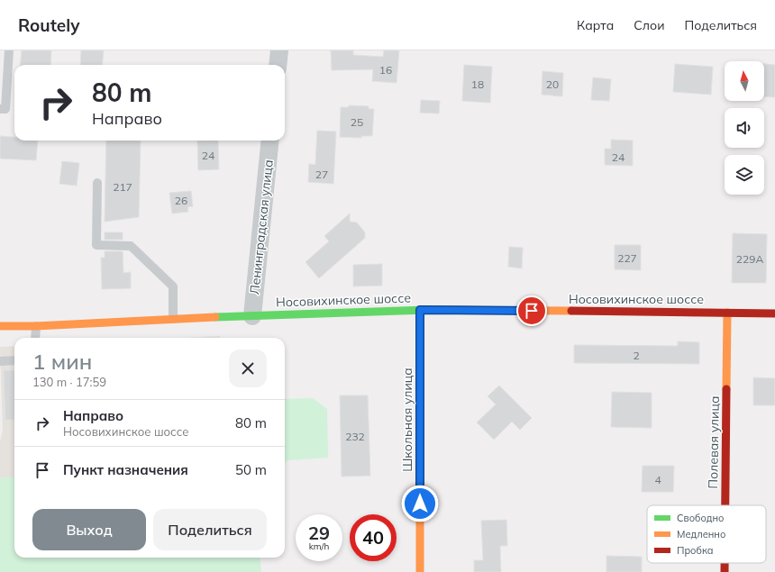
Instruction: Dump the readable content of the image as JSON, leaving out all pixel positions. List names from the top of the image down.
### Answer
{
  "streets": {
    "main road": ["Носовихинское шоссе", "Школьная улица", "Полевая улица"],
    "street": ["Ленинградская улица"]
  },
  "crossings": [
    ["Ленинградская улица", "Носовихинское шоссе"],
    ["Носовихинское шоссе", "Школьная улица"],
    ["Носовихинское шоссе", "Полевая улица"]
  ],
  "house_numbers": [
    "16",
    "18",
    "20",
    "25",
    "24",
    "24",
    "27",
    "217",
    "26",
    "227",
    "229А",
    "2",
    "232",
    "4"
  ],
  "legend": ["Свободно", "Медленно", "Пробка"],
  "north": "top",
  "page": {
    "header": "Routely",
    "nav": ["Карта", "Слои", "Поделиться"],
    "turn": ["80 m", "Направо"],
    "heading": ["1 мин", "130 m · 17:59"],
    "list": [
      {
        "name": "Направо",
        "note": "Носовихинское шоссе",
        "value": "80 m"
      },
      {
        "name": "Пункт назначения",
        "value": "50 m"
      }
    ],
    "buttons": ["Выход", "Поделиться"],
    "speed": "29 km/h",
    "limit": "40"
  }
}
